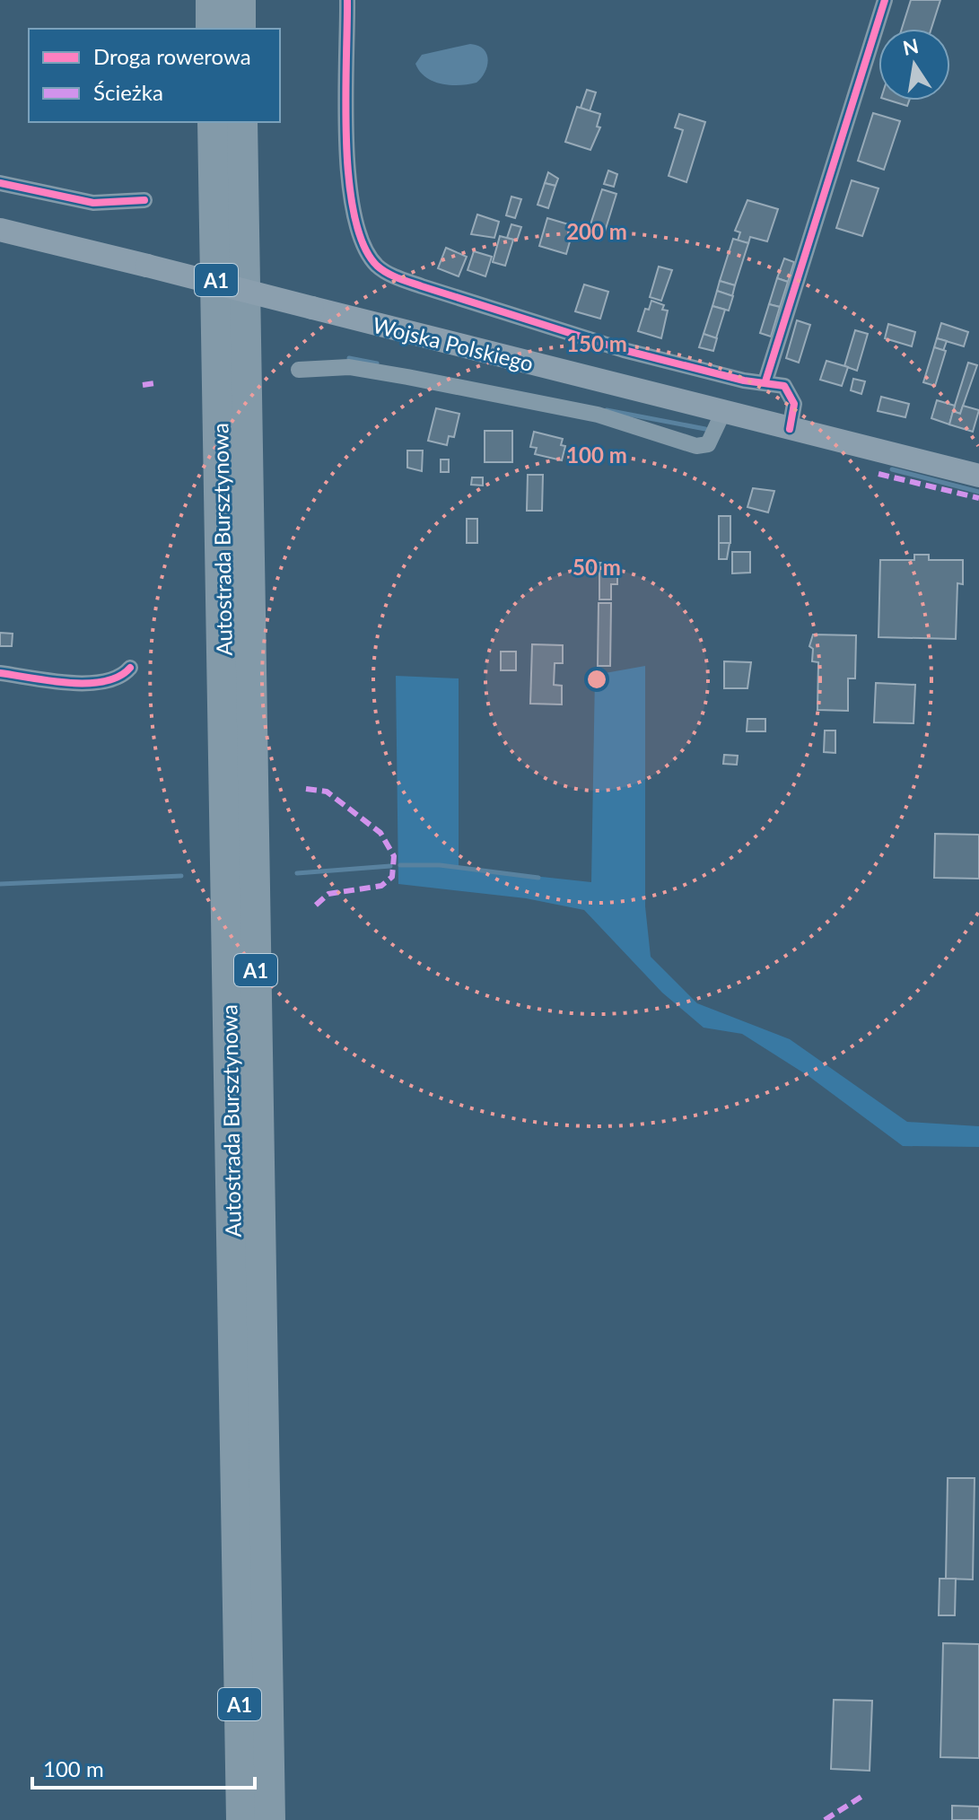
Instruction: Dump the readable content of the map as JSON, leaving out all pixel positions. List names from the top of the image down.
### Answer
{
  "streets": {
    "highway": ["A1", "Autostrada Bursztynowa"],
    "main road": ["Wojska Polskiego"]
  },
  "legend": ["Droga rowerowa", "Ścieżka"],
  "scale_bar": "100 m",
  "north": "top",
  "rings": [
    "200 m",
    "150 m",
    "100 m",
    "50 m"
  ]
}
